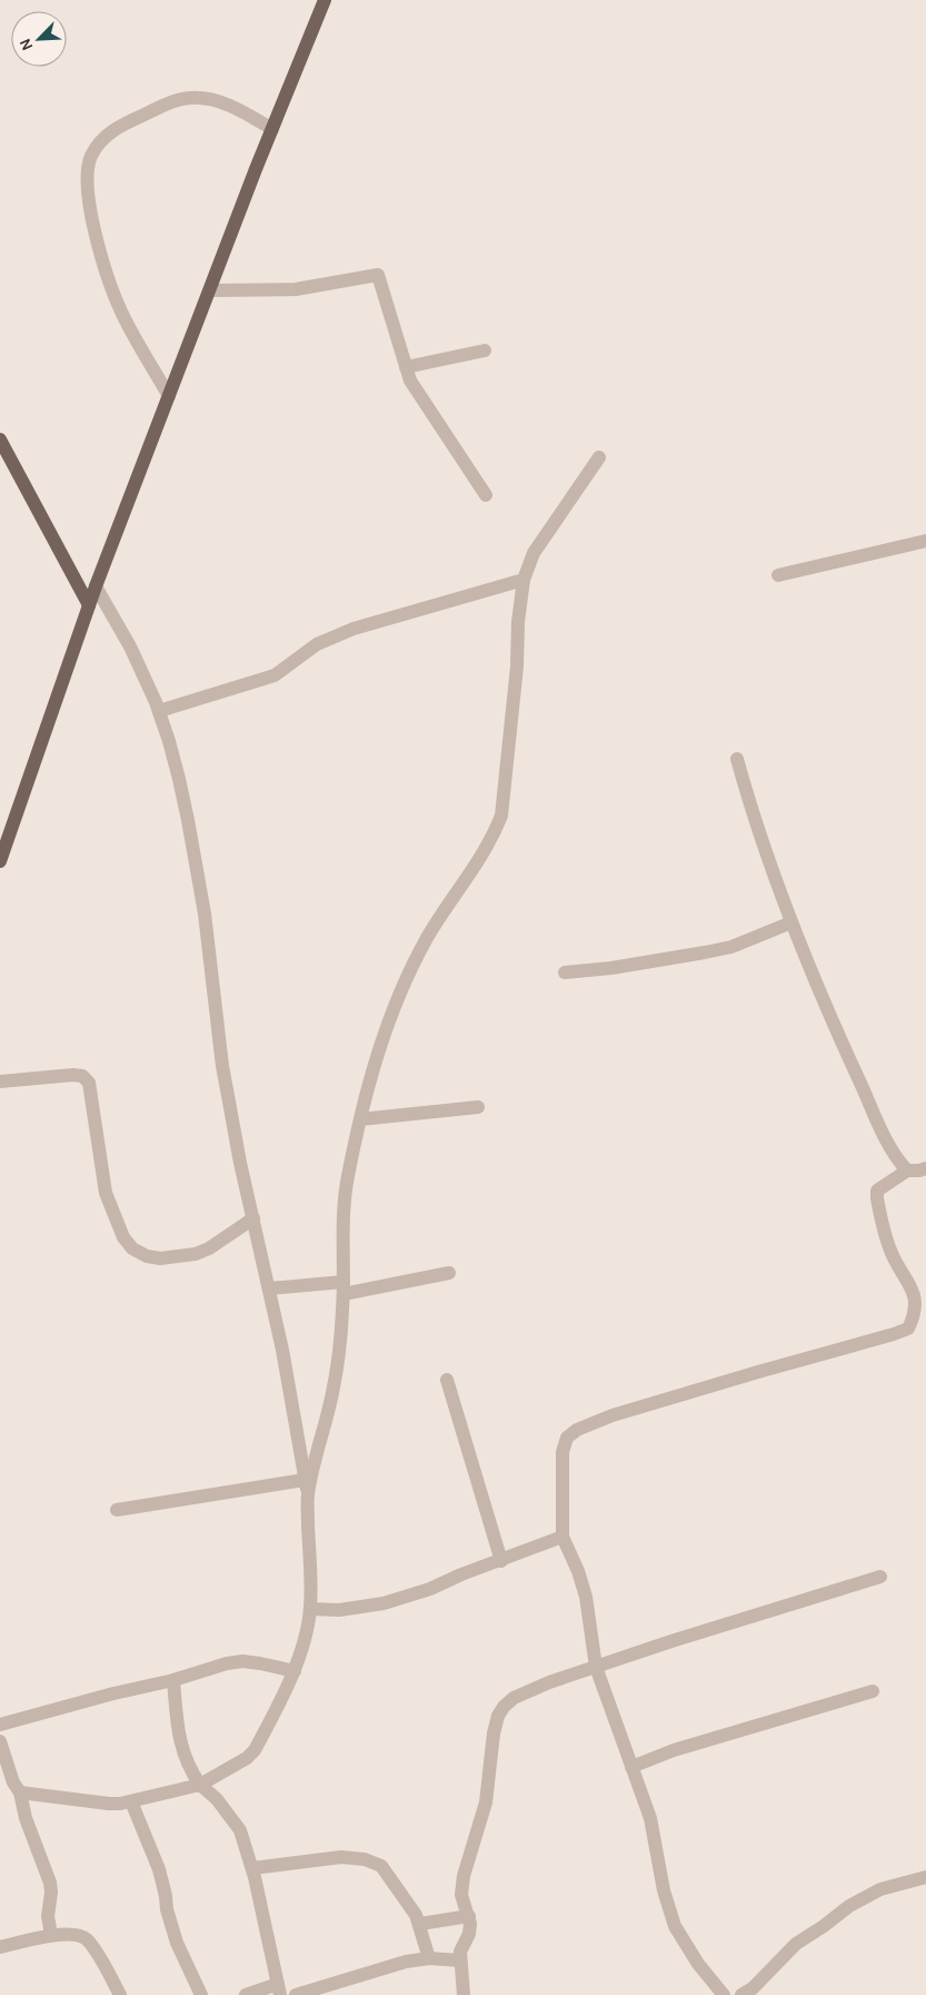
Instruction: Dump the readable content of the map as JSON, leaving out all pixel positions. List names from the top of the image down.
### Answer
{
  "north": "bottom left"
}
